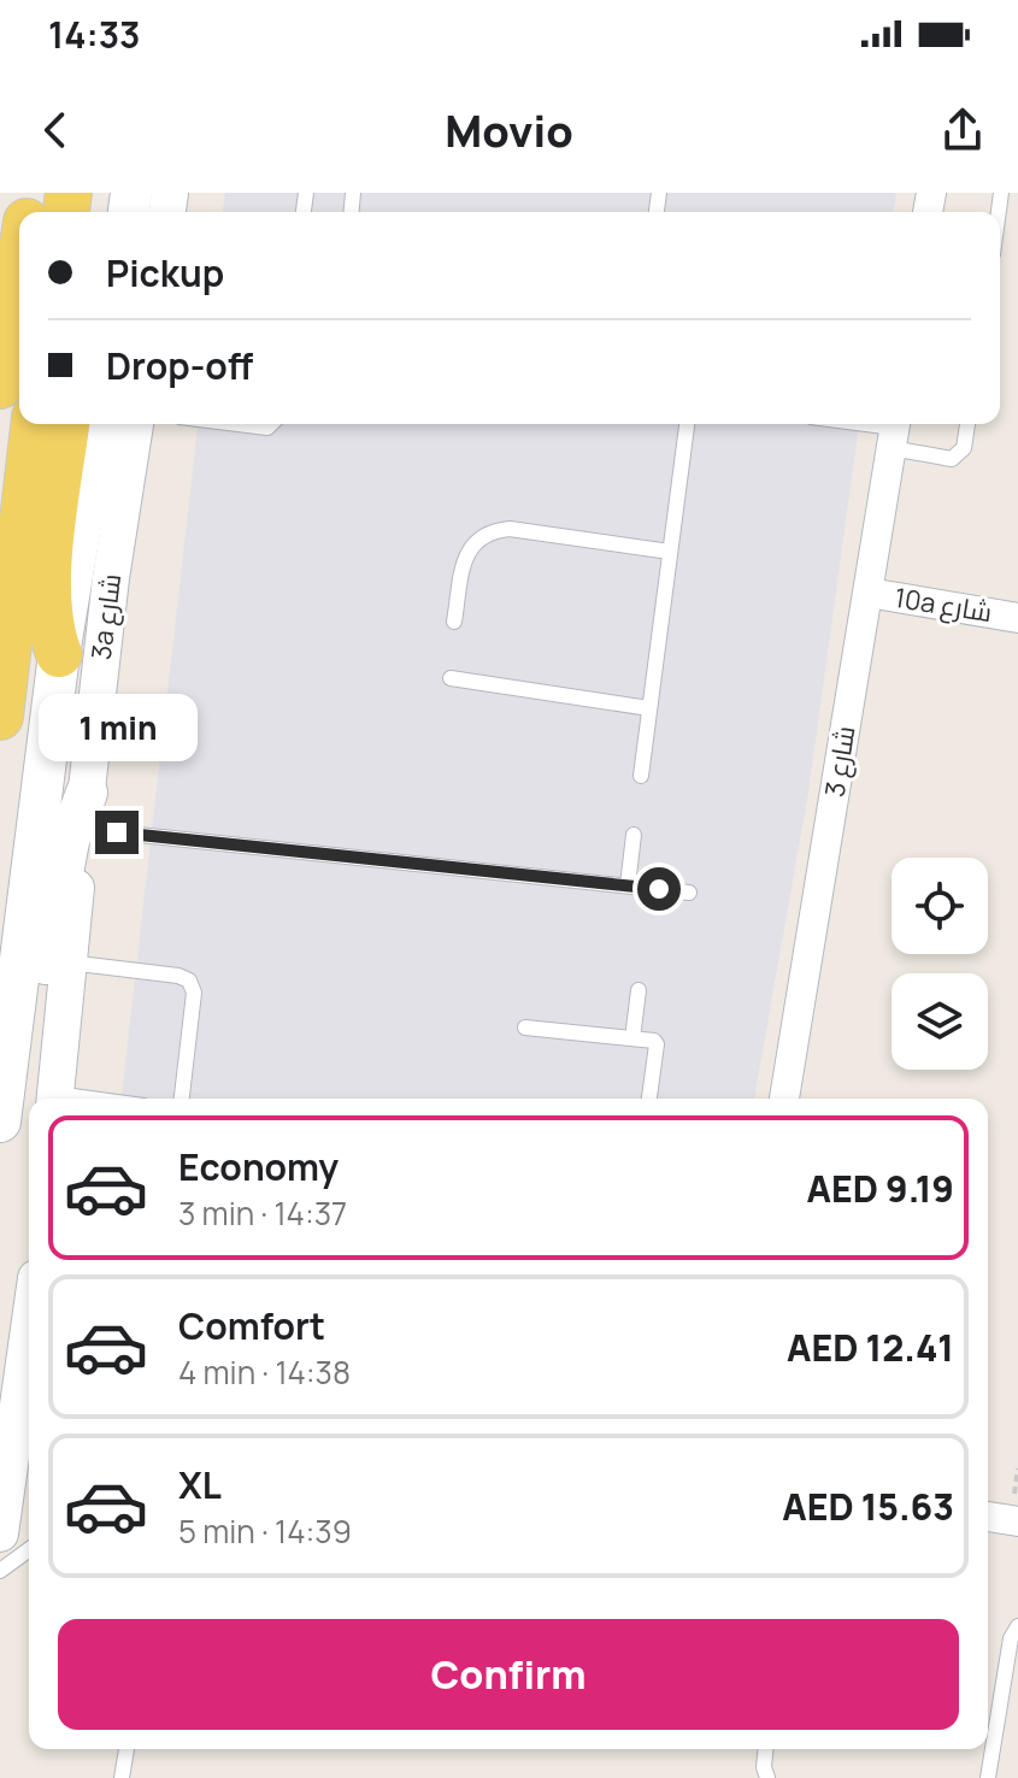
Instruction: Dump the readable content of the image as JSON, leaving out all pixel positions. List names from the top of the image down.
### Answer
{
  "streets": {
    "street": ["10a شارع", "3a شارع", "شارع 3"]
  },
  "crossings": [
    ["10a شارع", "شارع 3"]
  ],
  "page": {
    "status": "14:33",
    "header": "Movio",
    "banner": ["Pickup", "Drop-off"],
    "bubble": "1 min",
    "list": [
      {
        "name": "Economy",
        "note": "3 min · 14:37",
        "value": "AED 9.19"
      },
      {
        "name": "Comfort",
        "note": "4 min · 14:38",
        "value": "AED 12.41"
      },
      {
        "name": "XL",
        "note": "5 min · 14:39",
        "value": "AED 15.63"
      }
    ],
    "buttons": "Confirm"
  }
}
